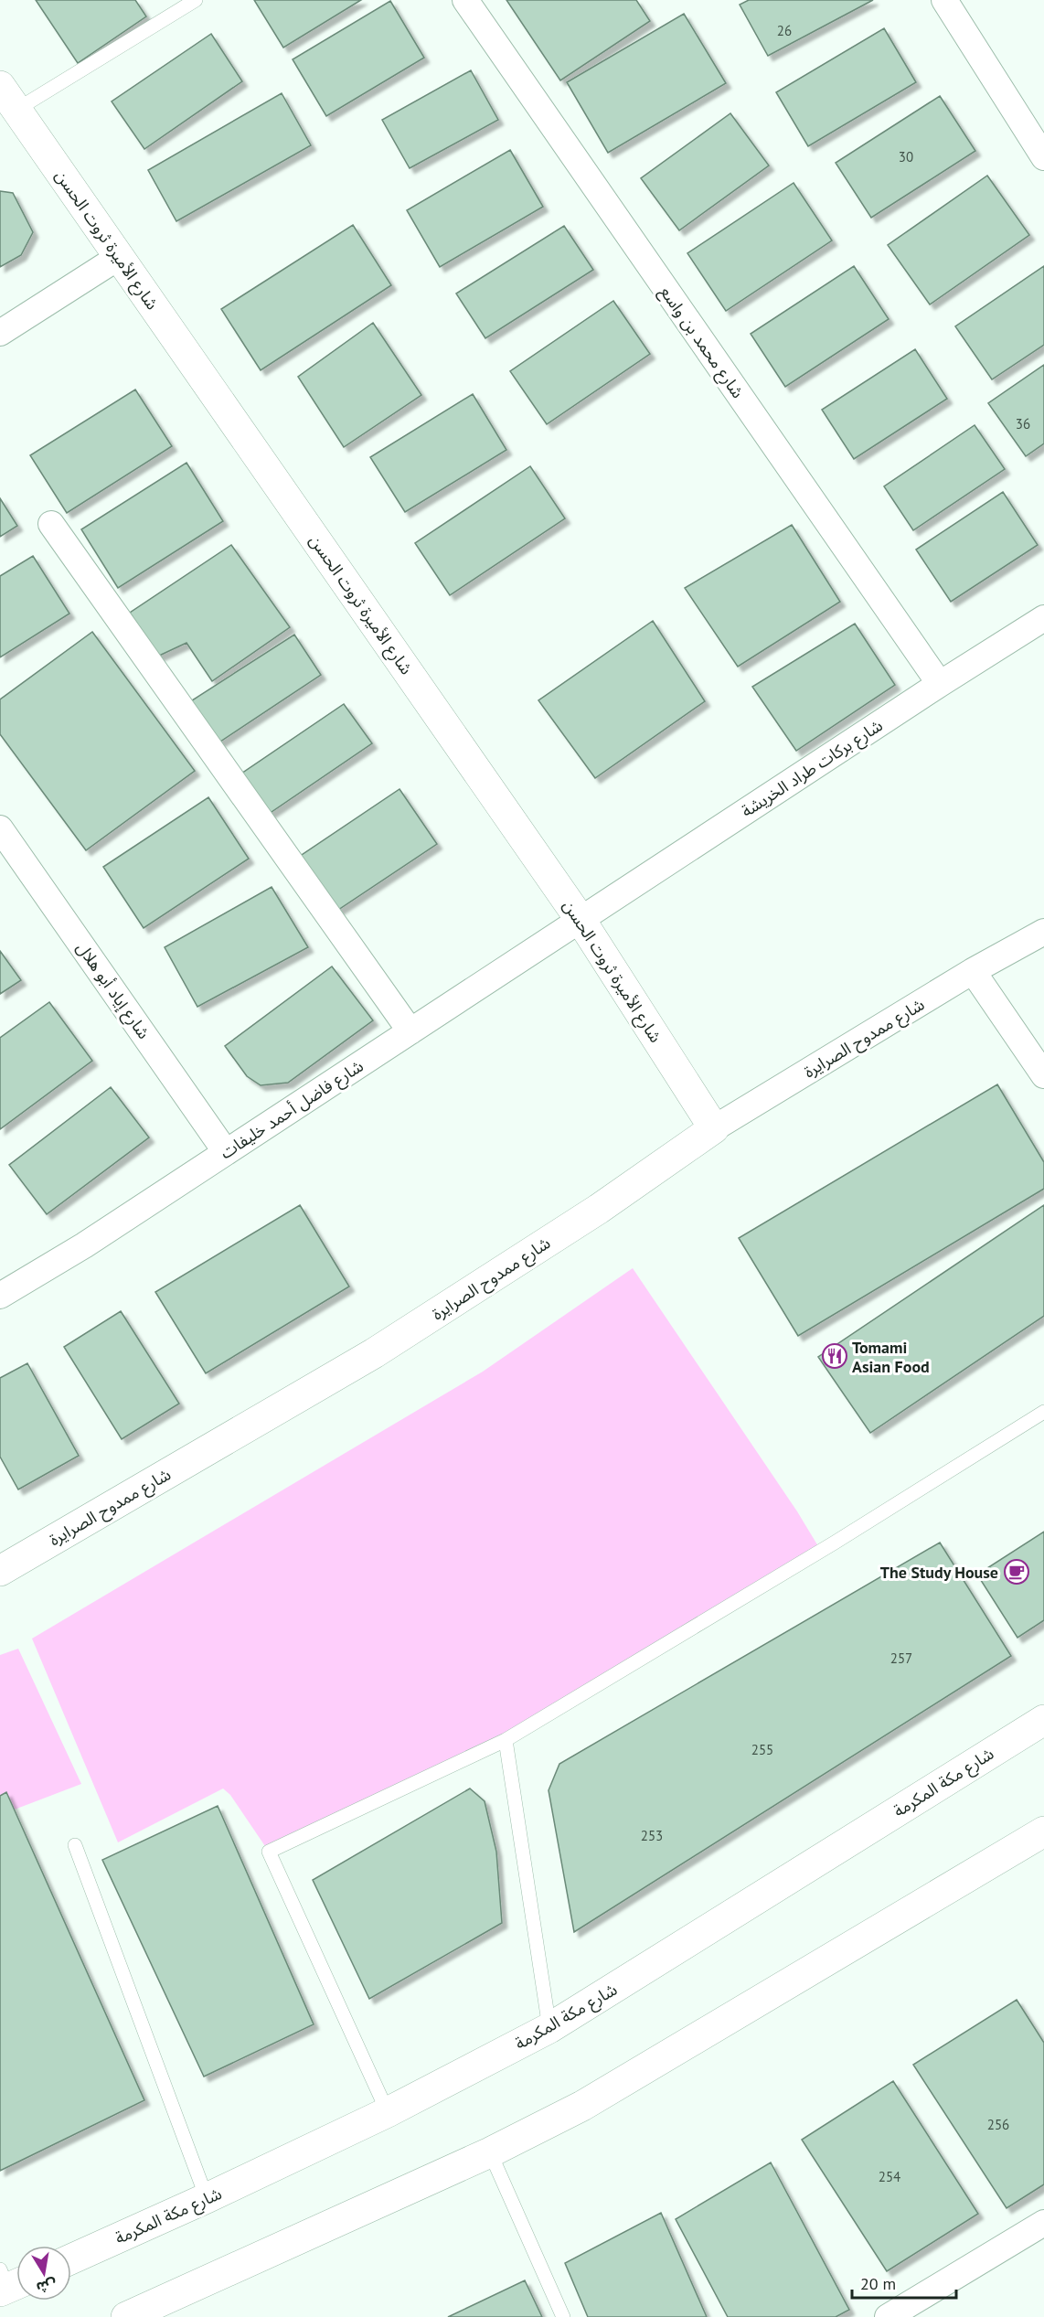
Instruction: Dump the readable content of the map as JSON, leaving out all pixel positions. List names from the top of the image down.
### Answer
{
  "streets": {
    "main road": ["شارع الأميرة ثروت الحسن", "شارع ممدوح الصرايرة", "شارع مكة المكرمة"],
    "street": [
      "شارع محمد بن واسع",
      "شارع بركات طراد الخريشة",
      "شارع إياد أبو هلال",
      "شارع فاضل أحمد خليفات"
    ]
  },
  "crossings": [
    ["شارع الأميرة ثروت الحسن", "شارع بركات طراد الخريشة"],
    ["شارع الأميرة ثروت الحسن", "شارع ممدوح الصرايرة"],
    ["شارع الأميرة ثروت الحسن", "شارع فاضل أحمد خليفات"],
    ["شارع محمد بن واسع", "شارع بركات طراد الخريشة"],
    ["شارع بركات طراد الخريشة", "شارع فاضل أحمد خليفات"],
    ["شارع إياد أبو هلال", "شارع فاضل أحمد خليفات"]
  ],
  "places": {
    "restaurant": ["Tomami Asian Food"],
    "cafe": ["The Study House"]
  },
  "house_numbers": [
    "26",
    "30",
    "36",
    "257",
    "255",
    "253",
    "256",
    "254"
  ],
  "scale_bar": "20 m",
  "north": "bottom"
}
